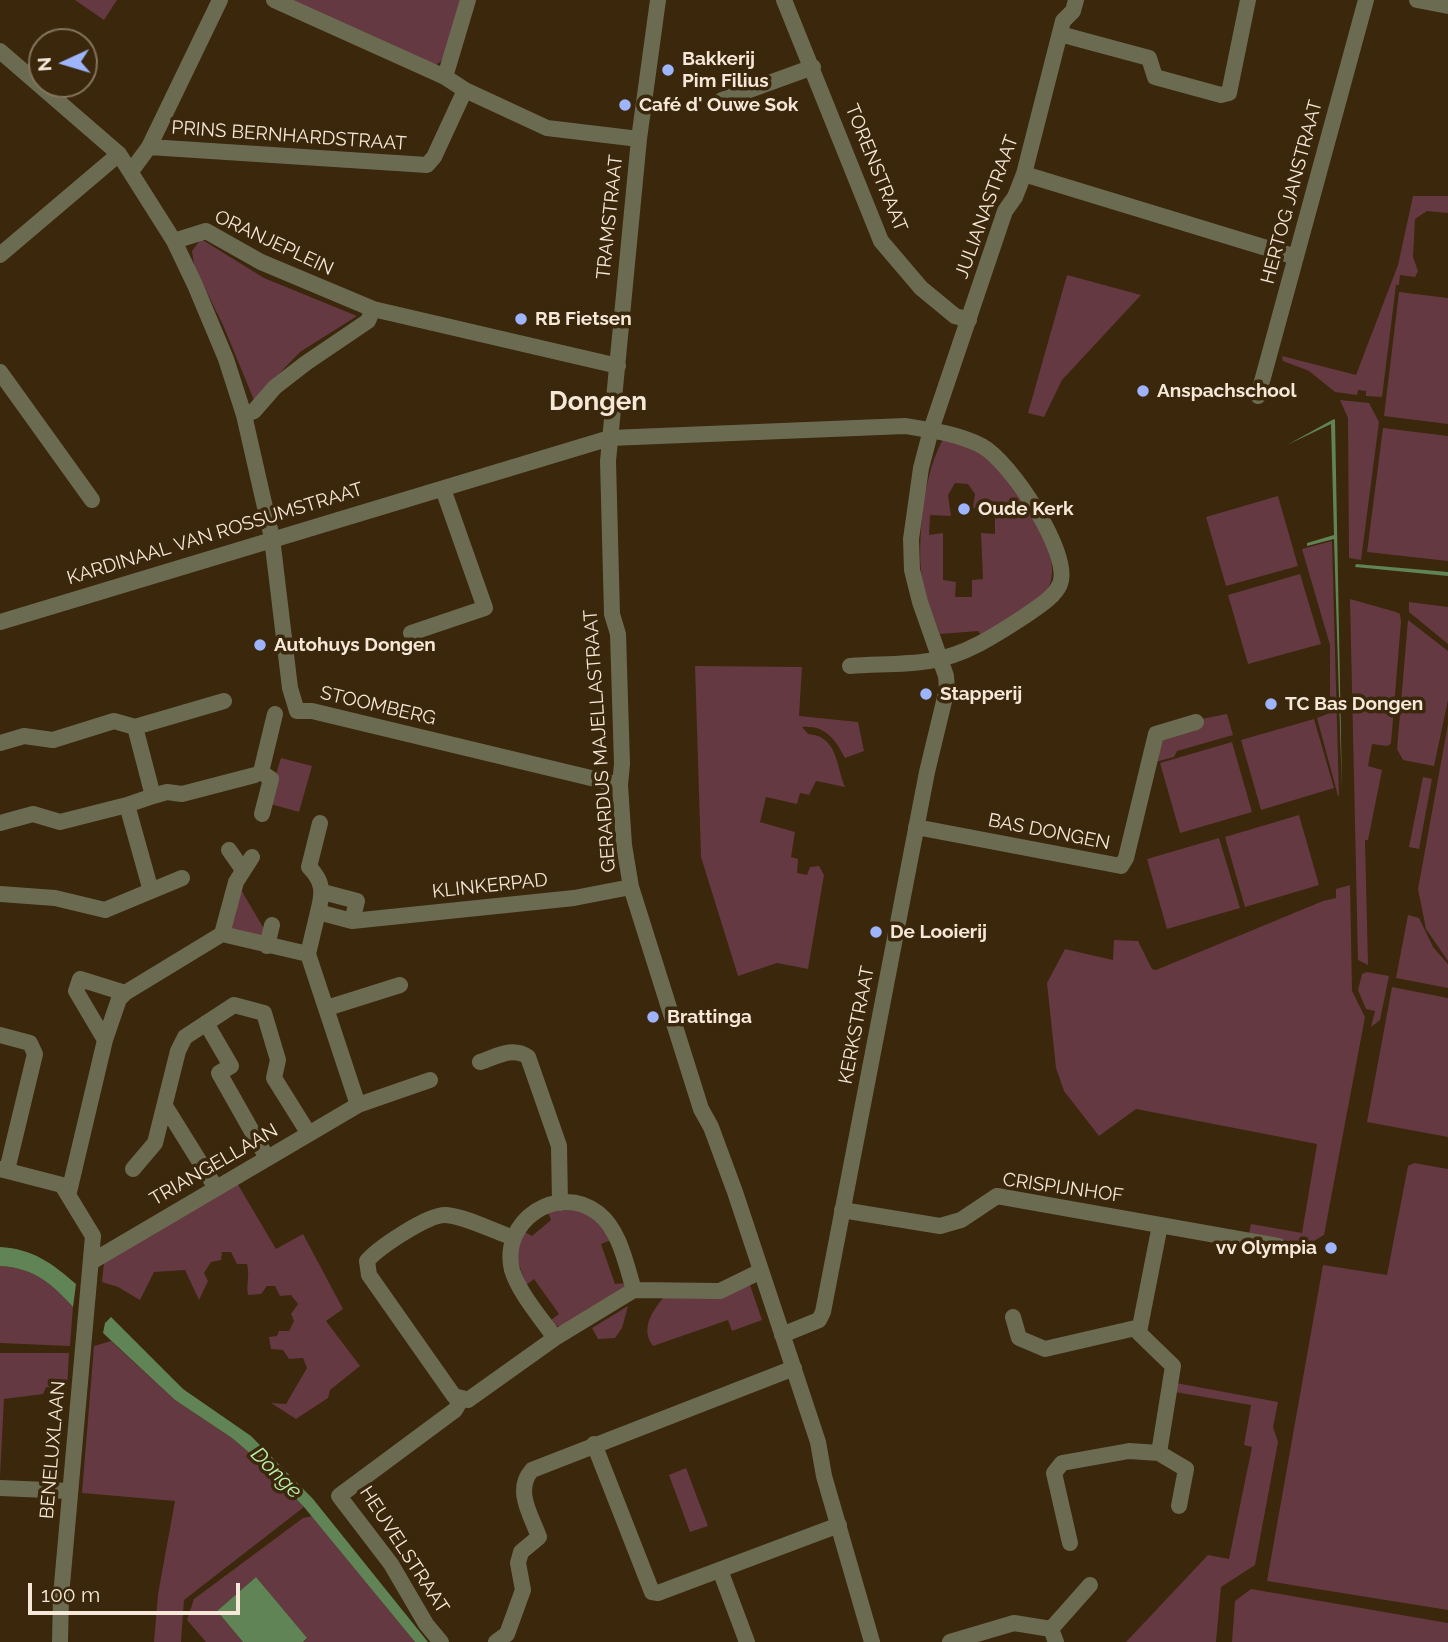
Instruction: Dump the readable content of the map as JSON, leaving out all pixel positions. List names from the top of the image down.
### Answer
{
  "streets": {
    "street": [
      "PRINS BERNHARDSTRAAT",
      "TORENSTRAAT",
      "HERTOG JANSTRAAT",
      "JULIANASTRAAT",
      "TRAMSTRAAT",
      "ORANJEPLEIN",
      "KARDINAAL VAN ROSSUMSTRAAT",
      "STOOMBERG",
      "GERARDUS MAJELLASTRAAT",
      "BAS DONGEN",
      "KLINKERPAD",
      "KERKSTRAAT",
      "TRIANGELLAAN",
      "CRISPIJNHOF",
      "BENELUXLAAN",
      "HEUVELSTRAAT"
    ]
  },
  "crossings": [
    ["TORENSTRAAT", "JULIANASTRAAT"],
    ["JULIANASTRAAT", "KARDINAAL VAN ROSSUMSTRAAT"],
    ["JULIANASTRAAT", "KERKSTRAAT"],
    ["TRAMSTRAAT", "ORANJEPLEIN"],
    ["TRAMSTRAAT", "KARDINAAL VAN ROSSUMSTRAAT"],
    ["TRAMSTRAAT", "GERARDUS MAJELLASTRAAT"],
    ["KARDINAAL VAN ROSSUMSTRAAT", "STOOMBERG"],
    ["KARDINAAL VAN ROSSUMSTRAAT", "GERARDUS MAJELLASTRAAT"],
    ["KARDINAAL VAN ROSSUMSTRAAT", "KERKSTRAAT"],
    ["STOOMBERG", "GERARDUS MAJELLASTRAAT"],
    ["GERARDUS MAJELLASTRAAT", "KLINKERPAD"],
    ["BAS DONGEN", "KERKSTRAAT"],
    ["KERKSTRAAT", "CRISPIJNHOF"],
    ["TRIANGELLAAN", "BENELUXLAAN"]
  ],
  "districts": ["Dongen"],
  "water": ["Donge"],
  "places": [
    "Bakkerij Pim Filius",
    "Café d' Ouwe Sok",
    "RB Fietsen",
    "Anspachschool",
    "Oude Kerk",
    "Autohuys Dongen",
    "Stapperij",
    "TC Bas Dongen",
    "De Looierij",
    "Brattinga",
    "vv Olympia"
  ],
  "scale_bar": "100 m",
  "north": "left"
}
